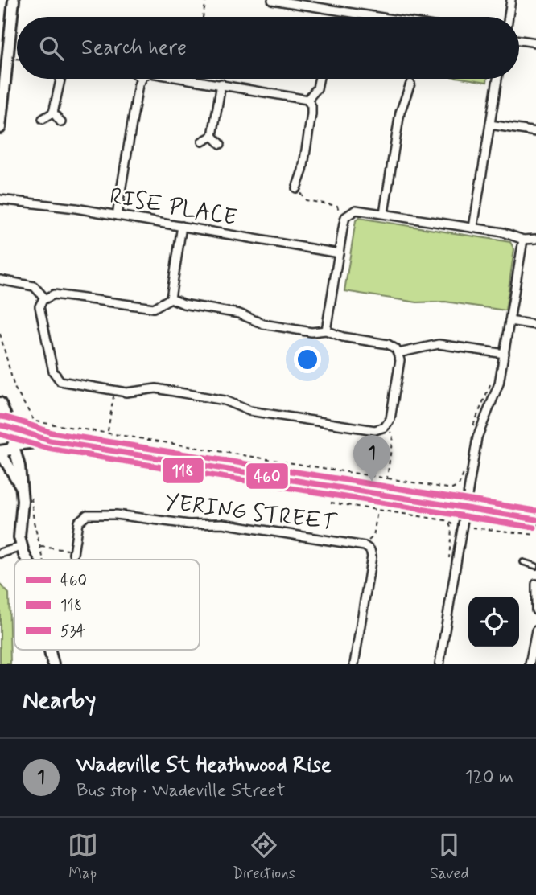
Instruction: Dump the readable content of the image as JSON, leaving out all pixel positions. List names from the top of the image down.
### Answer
{
  "streets": {
    "street": ["RISE PLACE", "YERING STREET"]
  },
  "lines": ["transit line 534", "transit line 460", "transit line 118"],
  "legend": ["460", "118", "534"],
  "page": {
    "search": "Search here",
    "pins": "1",
    "heading": "Nearby",
    "list": [
      {
        "mark": "1",
        "name": "Wadeville St Heathwood Rise",
        "note": "Bus stop · Wadeville Street",
        "value": "120 m"
      }
    ],
    "nav": ["Map", "Directions", "Saved"]
  }
}
